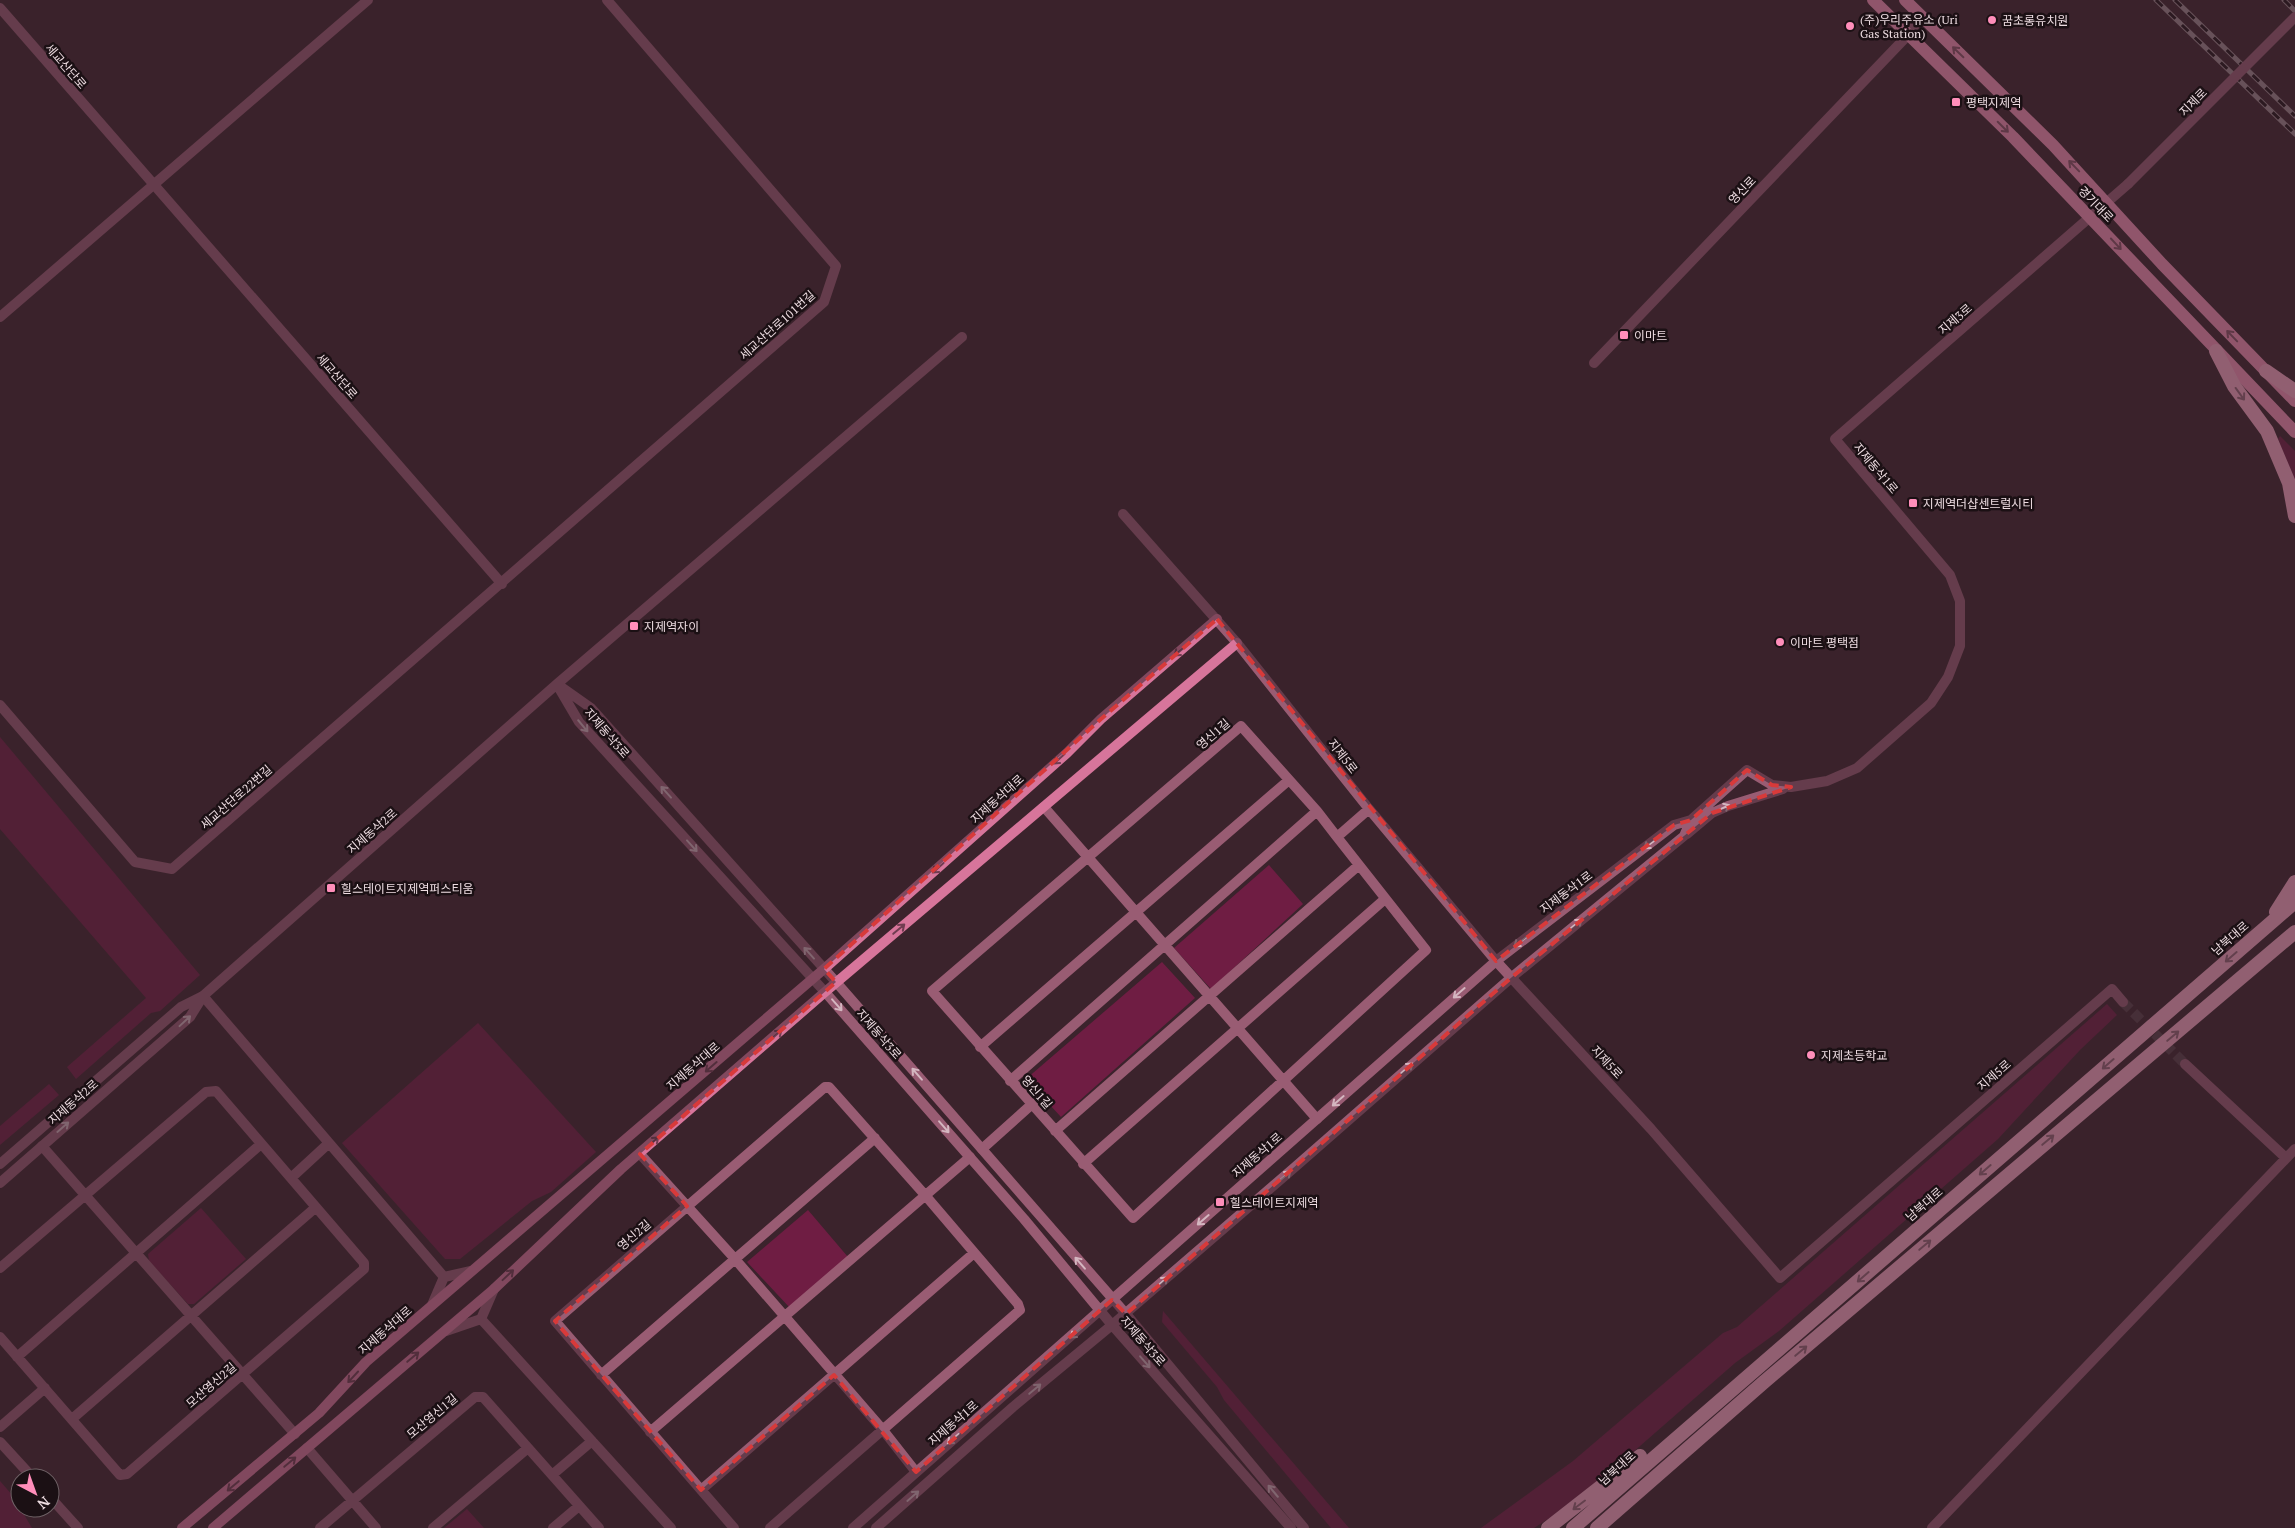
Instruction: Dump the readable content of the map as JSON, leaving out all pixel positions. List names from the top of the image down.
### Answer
{
  "streets": {
    "highway": ["남북대로"],
    "main road": ["경기대로", "지제동삭대로"],
    "street": [
      "세교산단로",
      "지제로",
      "영신로",
      "지제3로",
      "세교산단로101번길",
      "지제동삭1로",
      "지제동삭3로",
      "영신1길",
      "지제5로",
      "세교산단로22번길",
      "지제동삭2로",
      "영신2길",
      "모산영신2길",
      "모산영신1길"
    ]
  },
  "crossings": [
    ["세교산단로", "세교산단로101번길"],
    ["세교산단로", "세교산단로22번길"],
    ["지제로", "경기대로"],
    ["지제로", "지제3로"],
    ["영신로", "경기대로"],
    ["경기대로", "지제3로"],
    ["지제3로", "지제동삭1로"],
    ["세교산단로101번길", "세교산단로22번길"],
    ["지제동삭1로", "지제동삭3로"],
    ["지제동삭1로", "지제5로"],
    ["지제동삭3로", "지제동삭대로"],
    ["지제동삭3로", "지제동삭2로"],
    ["지제5로", "지제동삭대로"]
  ],
  "places": {
    "other": [
      "꿈초롱유치원",
      "(주)우리주유소 (Uri Gas Station)",
      "이마트 평택점",
      "지제초등학교"
    ],
    "transit": [
      "평택지제역",
      "이마트",
      "지제역더샵센트럴시티",
      "지제역자이",
      "힐스테이트지제역퍼스티움",
      "힐스테이트지제역"
    ]
  },
  "north": "bottom right"
}
